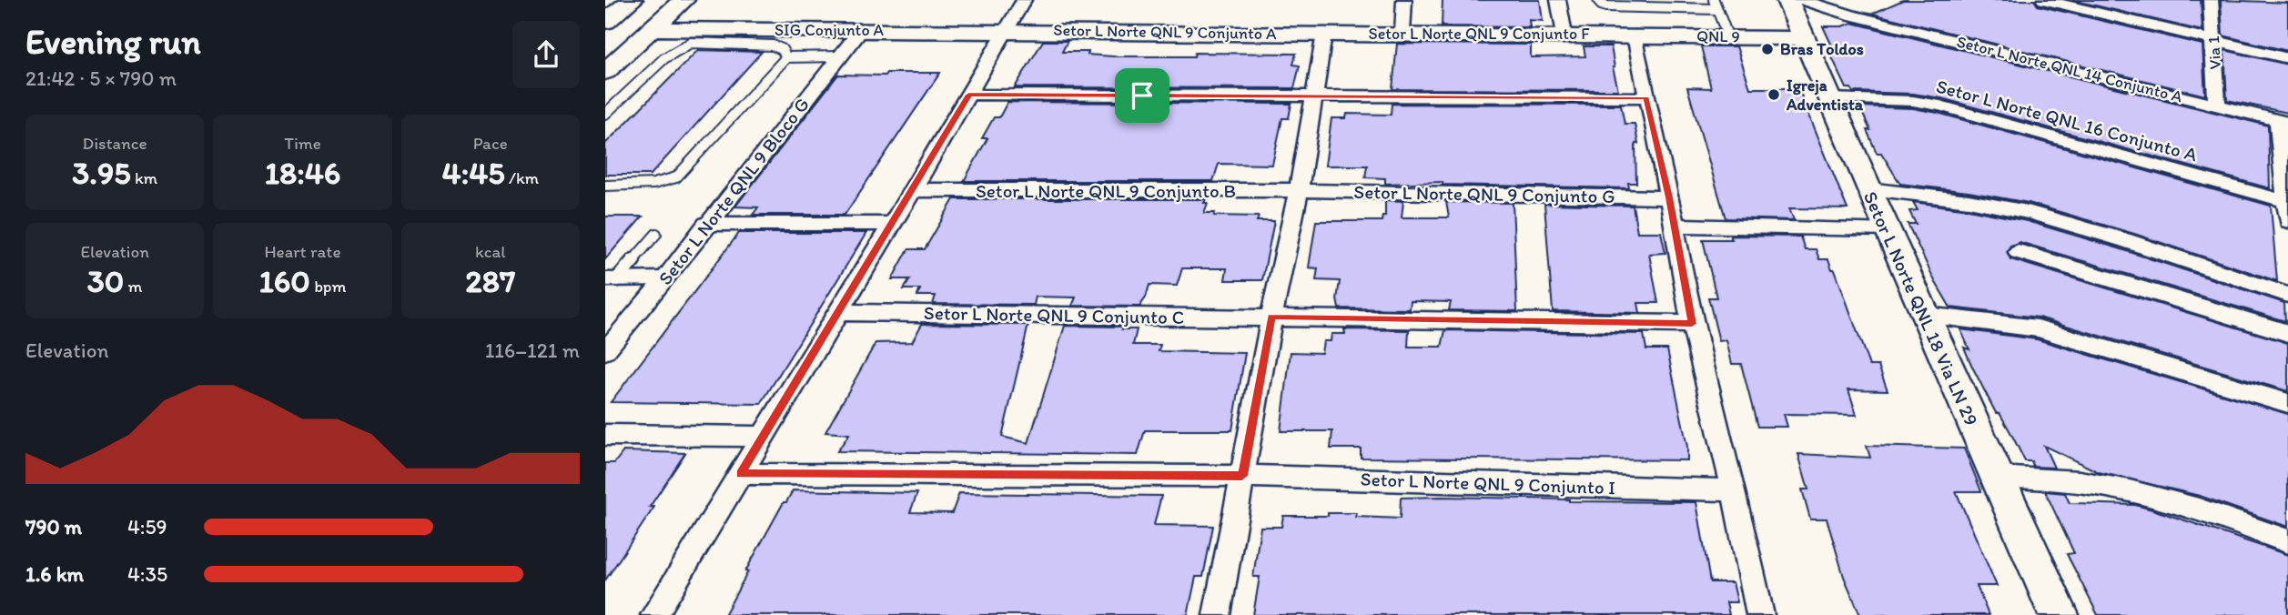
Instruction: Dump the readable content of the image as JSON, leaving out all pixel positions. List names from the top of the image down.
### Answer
{
  "streets": {
    "street": [
      "SIG Conjunto A",
      "Setor L Norte QNL 9 Conjunto A",
      "Setor L Norte QNL 9 Conjunto F",
      "QNL 9",
      "Via 1",
      "Setor L Norte QNL 14 Conjunto A",
      "Setor L Norte QNL 16 Conjunto A",
      "Setor L Norte QNL 9 Conjunto B",
      "Setor L Norte QNL 9 Bloco G",
      "Setor L Norte QNL 9 Conjunto G",
      "Setor L Norte QNL 18 Via LN 29",
      "Setor L Norte QNL 9 Conjunto C",
      "Setor L Norte QNL 9 Conjunto I"
    ]
  },
  "crossings": [
    ["SIG Conjunto A", "Setor L Norte QNL 9 Conjunto A"],
    ["SIG Conjunto A", "Setor L Norte QNL 9 Bloco G"],
    ["Setor L Norte QNL 9 Conjunto A", "Setor L Norte QNL 9 Conjunto F"],
    ["Setor L Norte QNL 9 Conjunto F", "QNL 9"],
    ["QNL 9", "Setor L Norte QNL 14 Conjunto A"],
    ["QNL 9", "Setor L Norte QNL 18 Via LN 29"],
    ["Via 1", "Setor L Norte QNL 14 Conjunto A"],
    ["Setor L Norte QNL 14 Conjunto A", "Setor L Norte QNL 18 Via LN 29"],
    ["Setor L Norte QNL 16 Conjunto A", "Setor L Norte QNL 18 Via LN 29"],
    ["Setor L Norte QNL 9 Conjunto B", "Setor L Norte QNL 9 Conjunto G"]
  ],
  "places": ["Bras Toldos", "Igreja Adventista"],
  "page": {
    "heading": ["Evening run", "21:42 · 5 × 790 m"],
    "stats": [
      ["Distance", "3.95 km"],
      ["Time", "18:46"],
      ["Pace", "4:45 /km"],
      ["Elevation", "30 m"],
      ["Heart rate", "160 bpm"],
      ["kcal", "287"]
    ],
    "chart": ["Elevation", "116–121 m"],
    "list": [
      {
        "name": "790 m",
        "note": "4:59"
      },
      {
        "name": "1.6 km",
        "note": "4:35"
      }
    ]
  }
}
